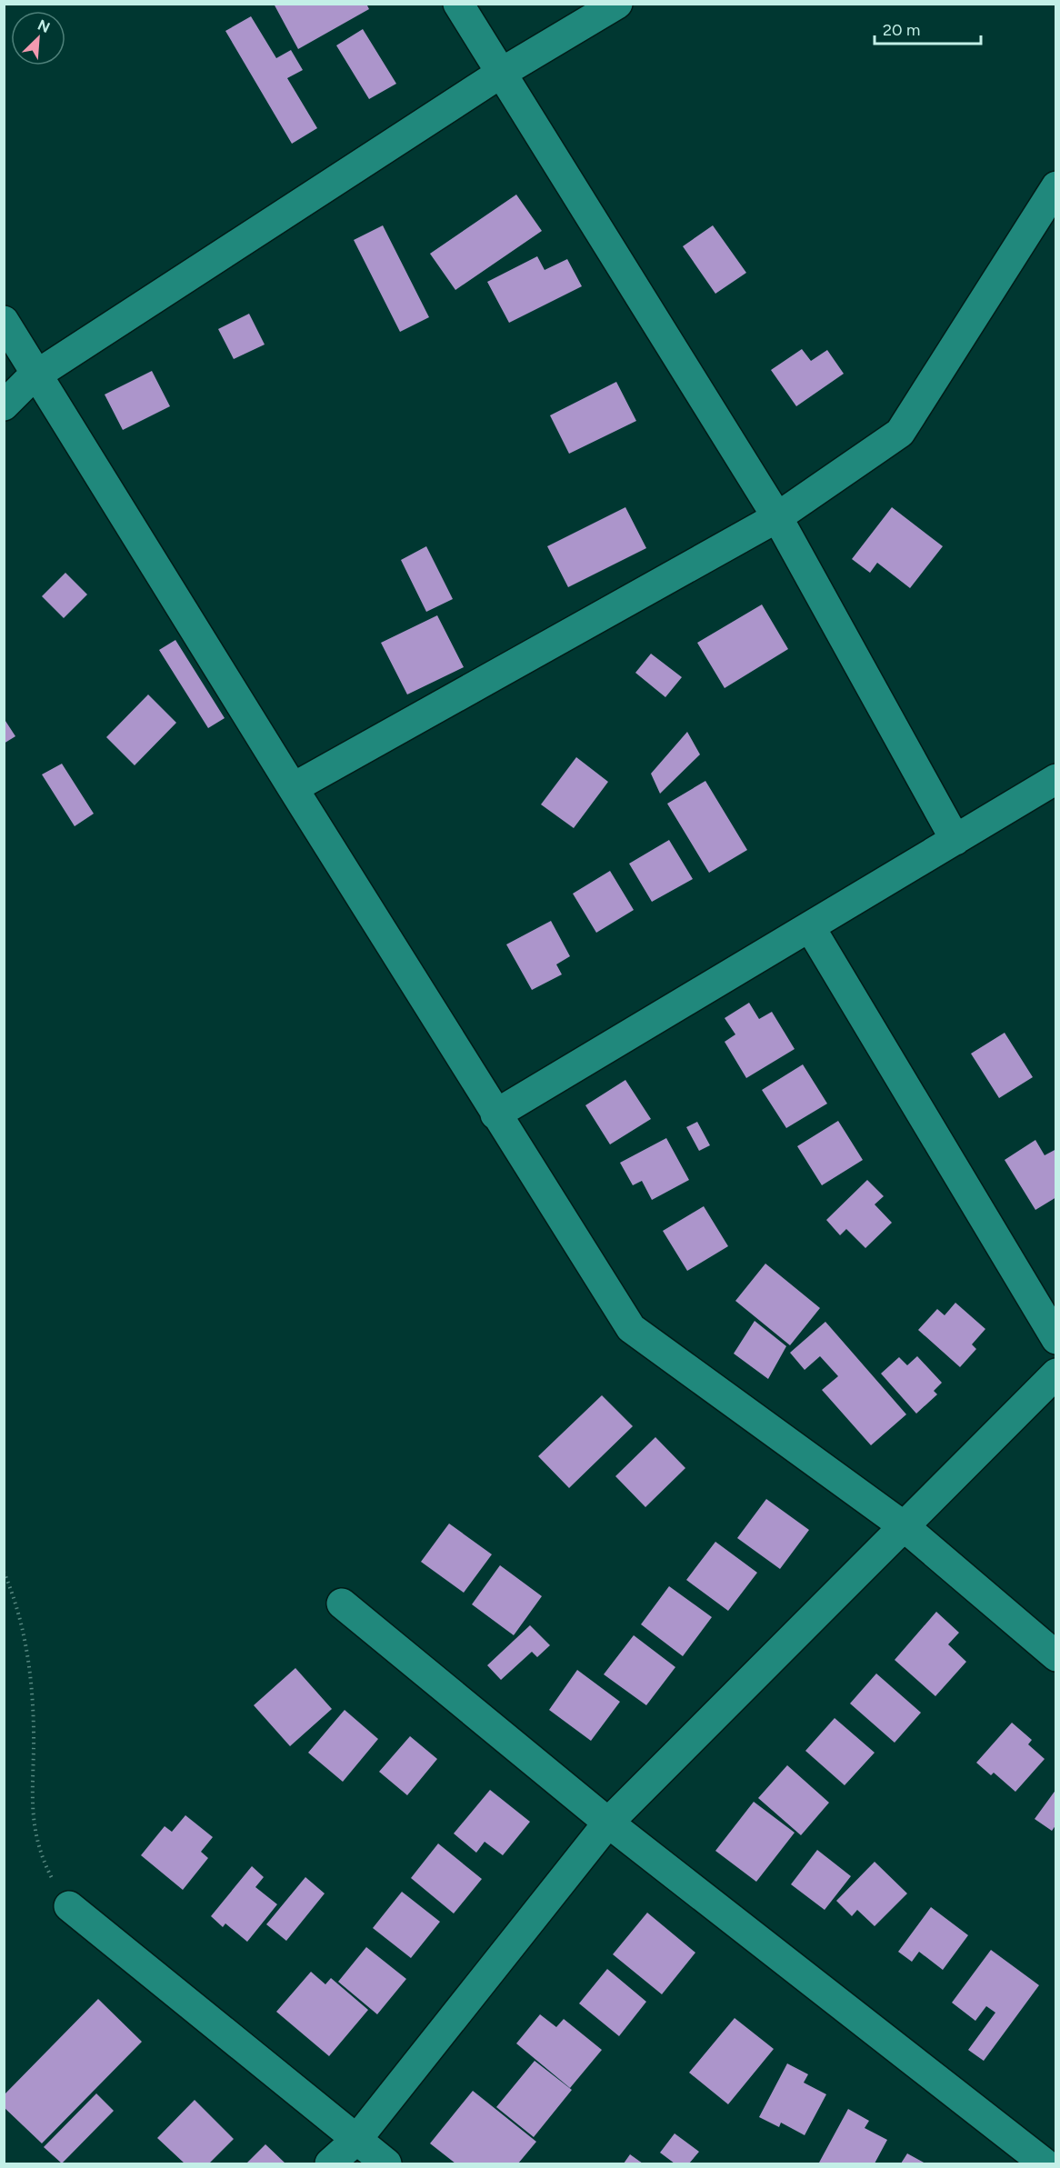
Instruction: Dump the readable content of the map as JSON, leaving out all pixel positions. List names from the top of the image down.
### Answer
{
  "scale_bar": "20 m",
  "north": "top right"
}
